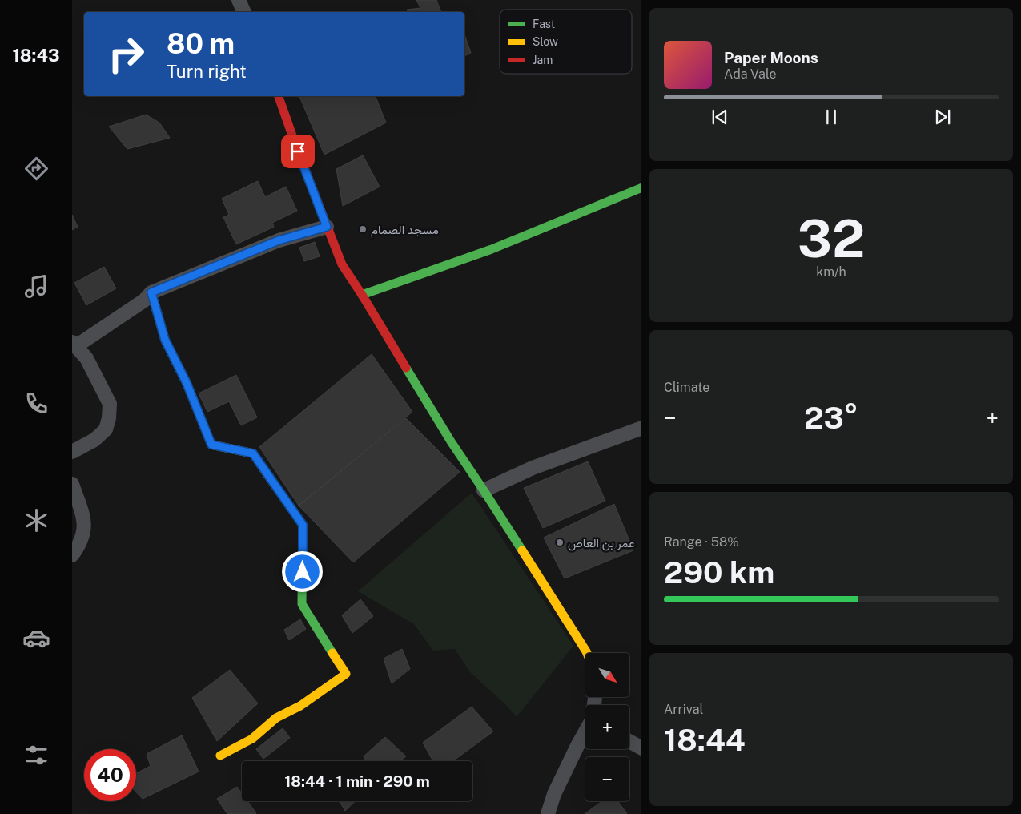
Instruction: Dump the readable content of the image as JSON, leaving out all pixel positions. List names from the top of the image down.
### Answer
{
  "places": ["مسجد الصمام", "عمر بن العاص"],
  "legend": ["Fast", "Slow", "Jam"],
  "north": "bottom right",
  "page": {
    "tabs": "18:43",
    "turn": ["80 m", "Turn right"],
    "song": ["Paper Moons", "Ada Vale"],
    "tile": [
      ["32", "km/h"],
      "Climate",
      ["Range · 58%", "290 km"],
      ["Arrival", "18:44"]
    ],
    "heat": ["−", "23°", "+"],
    "map_buttons": ["+", "−"],
    "limit": "40",
    "trip": "18:44 · 1 min · 290 m"
  }
}
